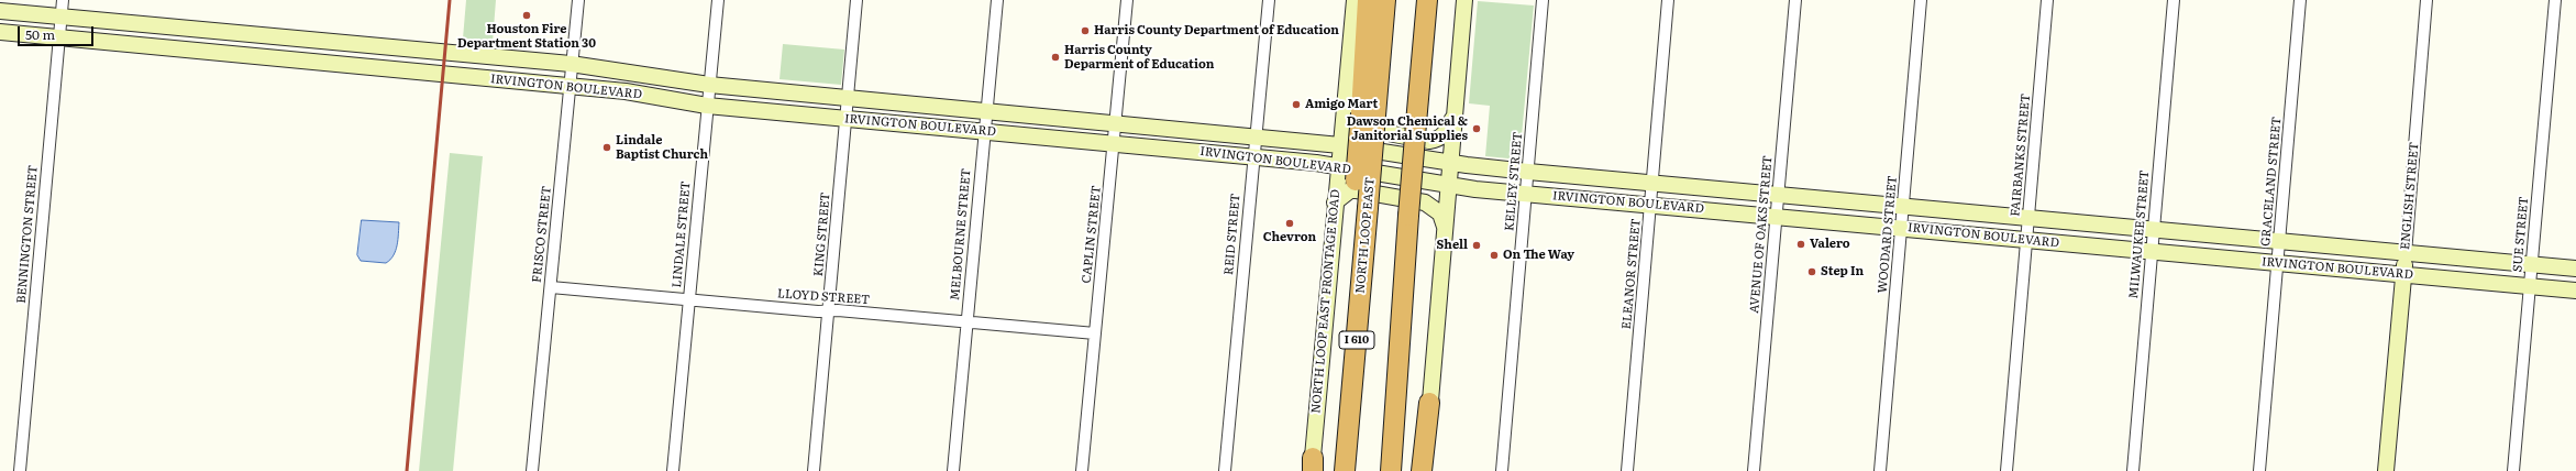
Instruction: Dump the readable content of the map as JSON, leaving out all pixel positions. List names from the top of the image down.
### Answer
{
  "streets": {
    "highway": ["NORTH LOOP EAST", "I 610"],
    "main road": ["IRVINGTON BOULEVARD", "ENGLISH STREET", "NORTH LOOP EAST FRONTAGE ROAD"],
    "street": [
      "FAIRBANKS STREET",
      "KELLEY STREET",
      "GRACELAND STREET",
      "BENNINGTON STREET",
      "FRISCO STREET",
      "LINDALE STREET",
      "KING STREET",
      "MELBOURNE STREET",
      "CAPLIN STREET",
      "REID STREET",
      "AVENUE OF OAKS STREET",
      "WOODARD STREET",
      "MILWAUKEE STREET",
      "SUE STREET",
      "ELEANOR STREET",
      "LLOYD STREET"
    ]
  },
  "crossings": [
    ["IRVINGTON BOULEVARD", "FAIRBANKS STREET"],
    ["IRVINGTON BOULEVARD", "KELLEY STREET"],
    ["IRVINGTON BOULEVARD", "GRACELAND STREET"],
    ["IRVINGTON BOULEVARD", "ENGLISH STREET"],
    ["IRVINGTON BOULEVARD", "BENNINGTON STREET"],
    ["IRVINGTON BOULEVARD", "FRISCO STREET"],
    ["IRVINGTON BOULEVARD", "LINDALE STREET"],
    ["IRVINGTON BOULEVARD", "KING STREET"],
    ["IRVINGTON BOULEVARD", "MELBOURNE STREET"],
    ["IRVINGTON BOULEVARD", "CAPLIN STREET"],
    ["IRVINGTON BOULEVARD", "REID STREET"],
    ["IRVINGTON BOULEVARD", "AVENUE OF OAKS STREET"],
    ["IRVINGTON BOULEVARD", "WOODARD STREET"],
    ["IRVINGTON BOULEVARD", "MILWAUKEE STREET"],
    ["IRVINGTON BOULEVARD", "SUE STREET"],
    ["IRVINGTON BOULEVARD", "ELEANOR STREET"],
    ["IRVINGTON BOULEVARD", "NORTH LOOP EAST FRONTAGE ROAD"],
    ["FRISCO STREET", "LLOYD STREET"],
    ["LINDALE STREET", "LLOYD STREET"],
    ["KING STREET", "LLOYD STREET"],
    ["MELBOURNE STREET", "LLOYD STREET"],
    ["CAPLIN STREET", "LLOYD STREET"]
  ],
  "places": [
    "Houston Fire Department Station 30",
    "Harris County Department of Education",
    "Harris County Deparment of Education",
    "Amigo Mart",
    "Dawson Chemical & Janitorial Supplies",
    "Lindale Baptist Church",
    "Chevron",
    "Valero",
    "Shell",
    "On The Way",
    "Step In"
  ],
  "scale_bar": "50 m"
}
